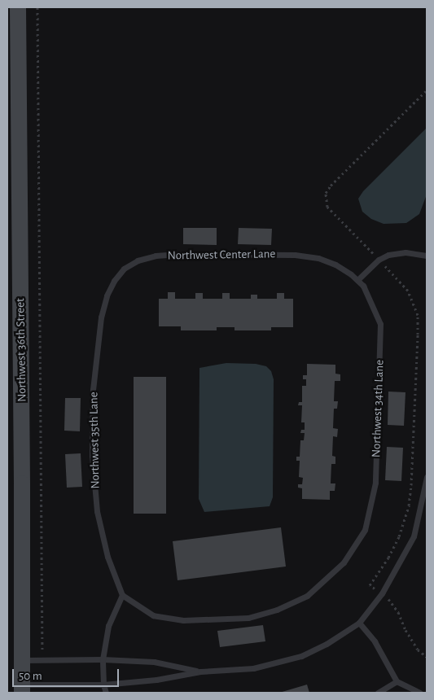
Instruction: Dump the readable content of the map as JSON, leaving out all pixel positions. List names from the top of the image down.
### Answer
{
  "streets": {
    "main road": ["Northwest 36th Street"],
    "lane": ["Northwest Center Lane", "Northwest 34th Lane", "Northwest 35th Lane"]
  },
  "crossings": [
    ["Northwest Center Lane", "Northwest 34th Lane"],
    ["Northwest Center Lane", "Northwest 35th Lane"],
    ["Northwest 34th Lane", "Northwest 35th Lane"]
  ],
  "scale_bar": "50 m"
}
